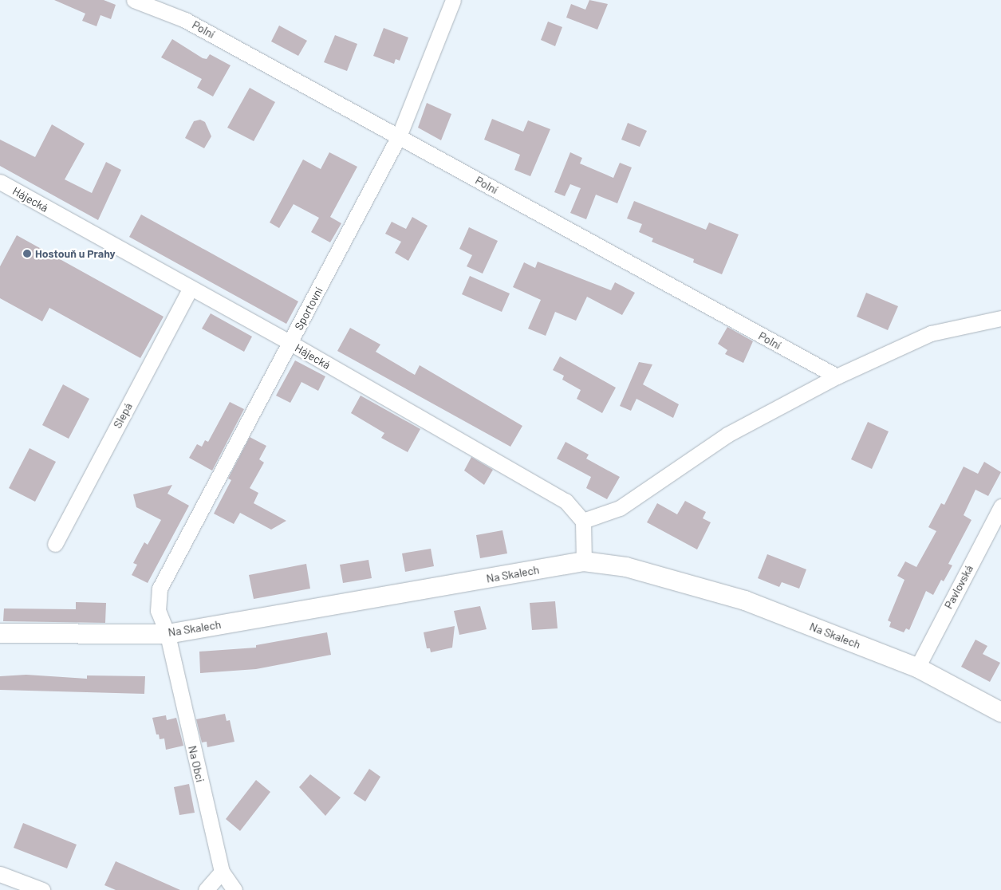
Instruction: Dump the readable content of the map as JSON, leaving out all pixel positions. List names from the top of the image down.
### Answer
{
  "streets": {
    "street": [
      "Polní",
      "Hájecká",
      "Sportovní",
      "Slepá",
      "Na Skalech",
      "Pavlovská",
      "Na Obci"
    ]
  },
  "crossings": [
    ["Polní", "Sportovní"],
    ["Hájecká", "Sportovní"],
    ["Hájecká", "Slepá"],
    ["Sportovní", "Na Skalech"],
    ["Sportovní", "Na Obci"],
    ["Na Skalech", "Pavlovská"],
    ["Na Skalech", "Na Obci"]
  ],
  "places": ["Hostouň u Prahy"]
}
